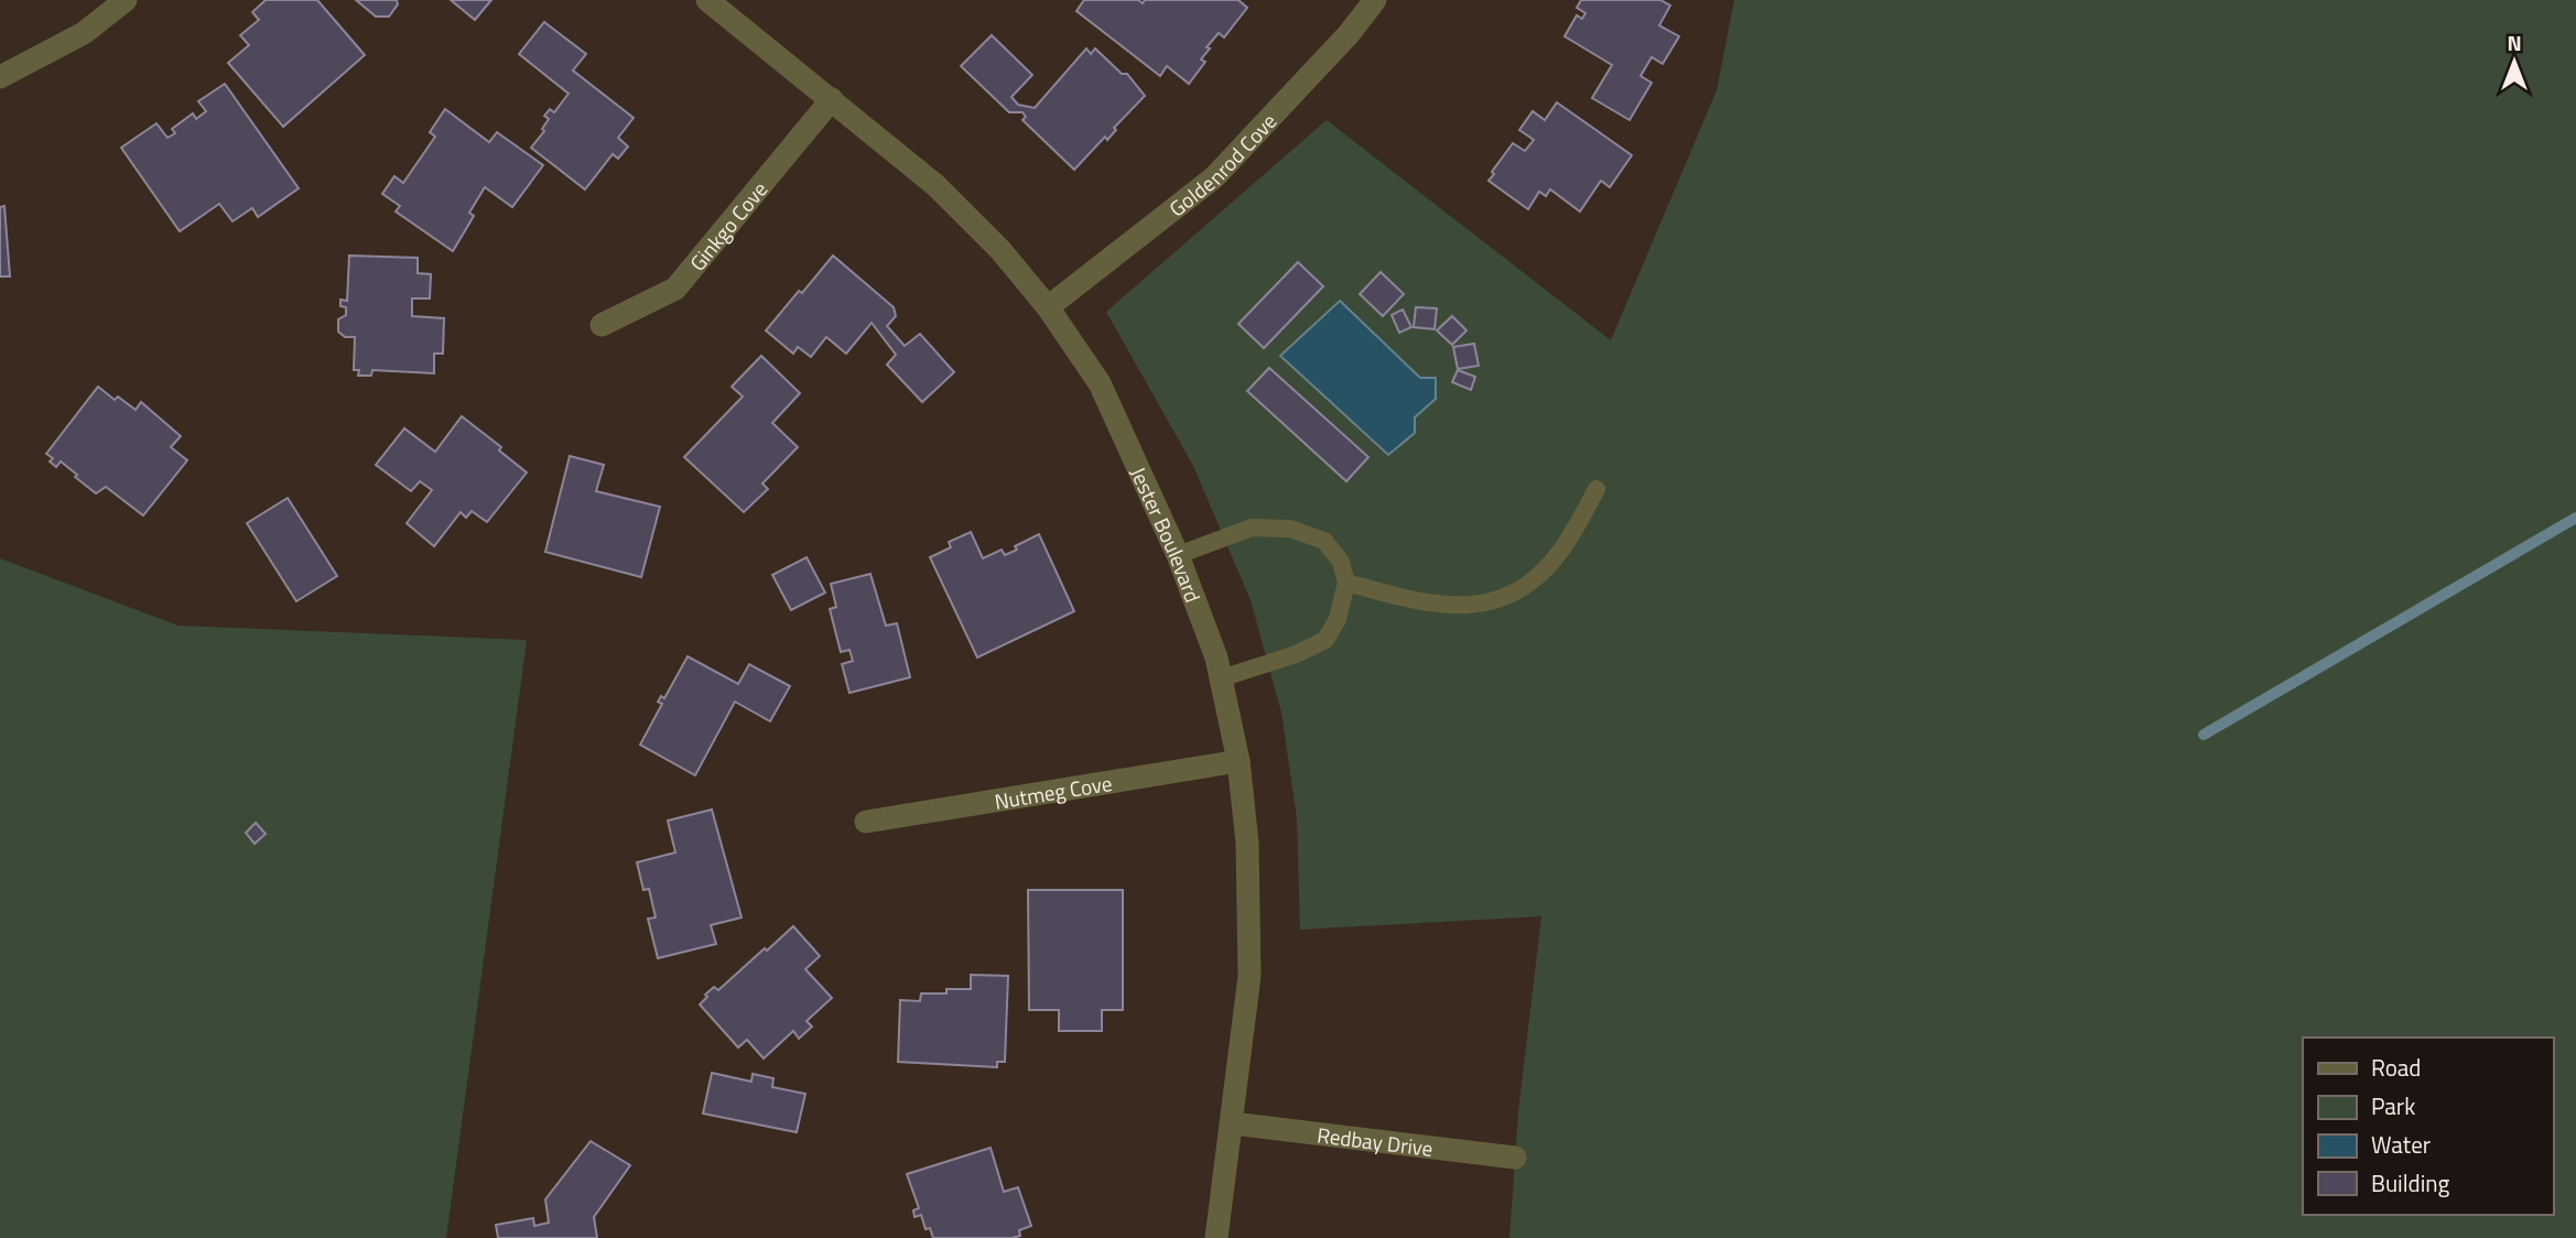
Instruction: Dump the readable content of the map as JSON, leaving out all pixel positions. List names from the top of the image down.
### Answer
{
  "streets": {
    "street": [
      "Goldenrod Cove",
      "Ginkgo Cove",
      "Jester Boulevard",
      "Nutmeg Cove",
      "Redbay Drive"
    ]
  },
  "crossings": [
    ["Goldenrod Cove", "Jester Boulevard"],
    ["Ginkgo Cove", "Jester Boulevard"],
    ["Jester Boulevard", "Nutmeg Cove"],
    ["Jester Boulevard", "Redbay Drive"]
  ],
  "legend": [
    "Road",
    "Park",
    "Water",
    "Building"
  ],
  "north": "top"
}
